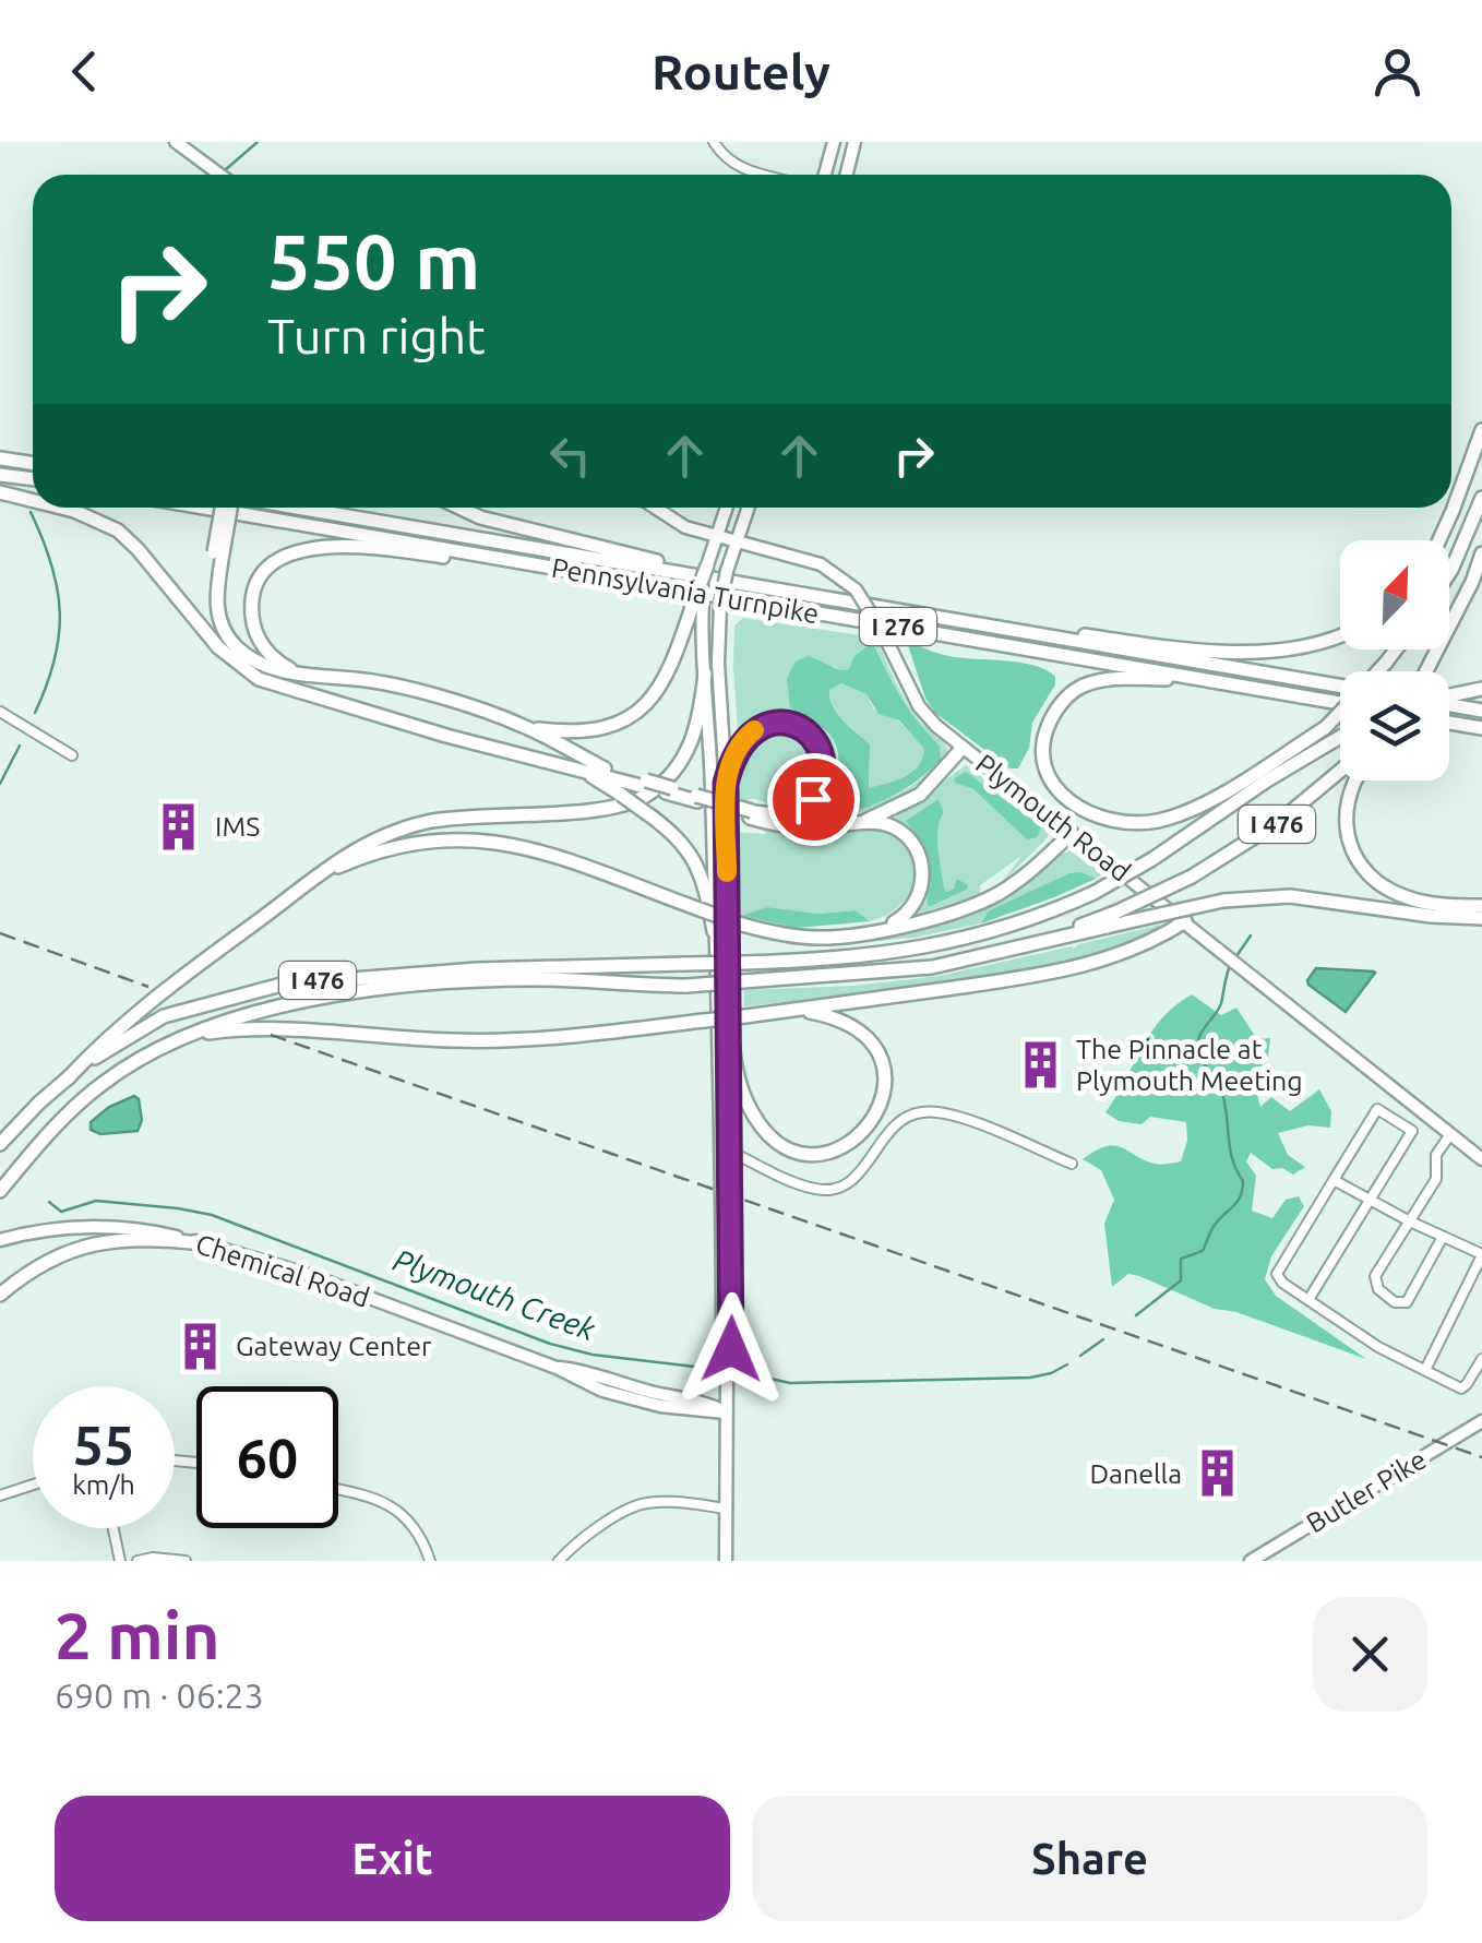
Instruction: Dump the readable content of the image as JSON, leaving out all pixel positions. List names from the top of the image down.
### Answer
{
  "streets": {
    "highway": ["Pennsylvania Turnpike", "I 276", "I 476"],
    "main road": ["Plymouth Road", "Chemical Road", "Butler Pike"]
  },
  "water": ["Plymouth Creek"],
  "places": {
    "building": [
      "IMS",
      "The Pinnacle at Plymouth Meeting",
      "Gateway Center",
      "Danella"
    ]
  },
  "north": "top right",
  "page": {
    "header": "Routely",
    "turn": ["550 m", "Turn right"],
    "speed": "55 km/h",
    "limit": "60",
    "heading": ["2 min", "690 m · 06:23"],
    "buttons": ["Exit", "Share"]
  }
}
